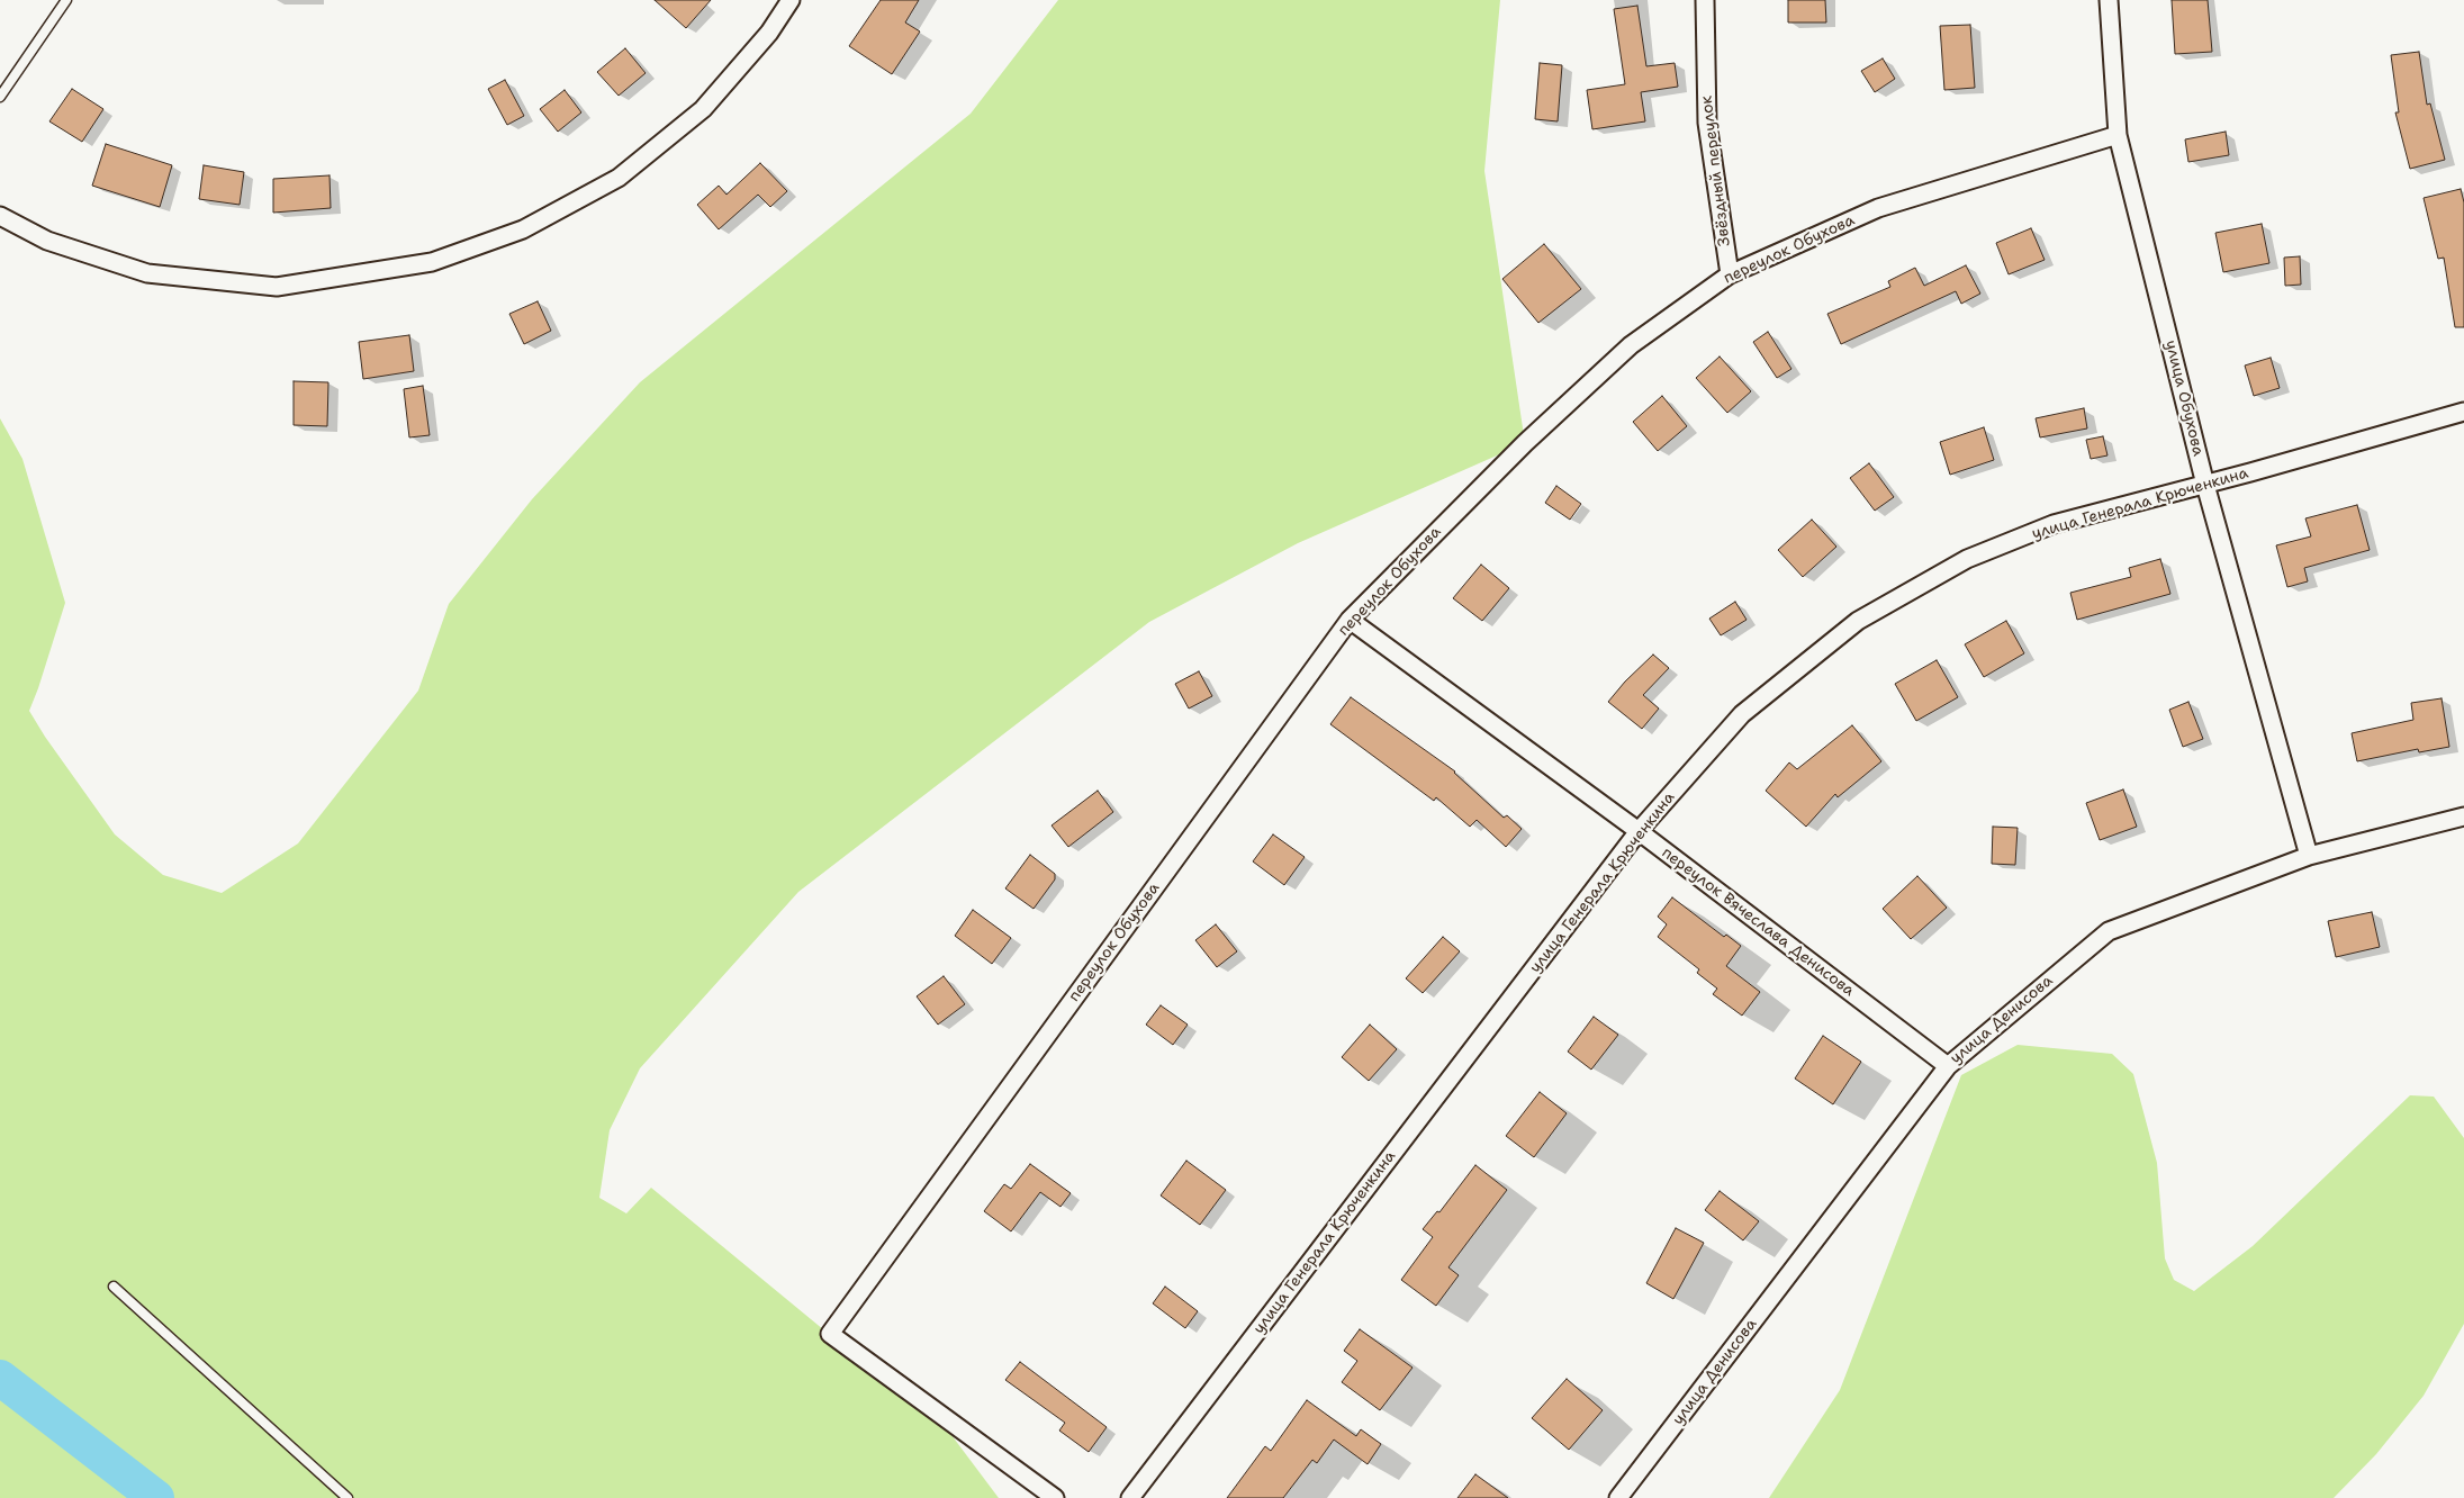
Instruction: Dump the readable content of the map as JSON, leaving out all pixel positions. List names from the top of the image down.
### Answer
{
  "streets": {
    "street": [
      "Звёздный переулок",
      "переулок Обухова",
      "улица Обухова",
      "улица Генерала Крюченкина",
      "переулок Вячеслава Денисова",
      "улица Денисова"
    ]
  },
  "crossings": [
    ["Звёздный переулок", "переулок Обухова"],
    ["переулок Обухова", "улица Обухова"],
    ["переулок Обухова", "переулок Вячеслава Денисова"],
    ["улица Обухова", "улица Генерала Крюченкина"],
    ["улица Обухова", "улица Денисова"],
    ["улица Генерала Крюченкина", "переулок Вячеслава Денисова"],
    ["переулок Вячеслава Денисова", "улица Денисова"]
  ]
}
